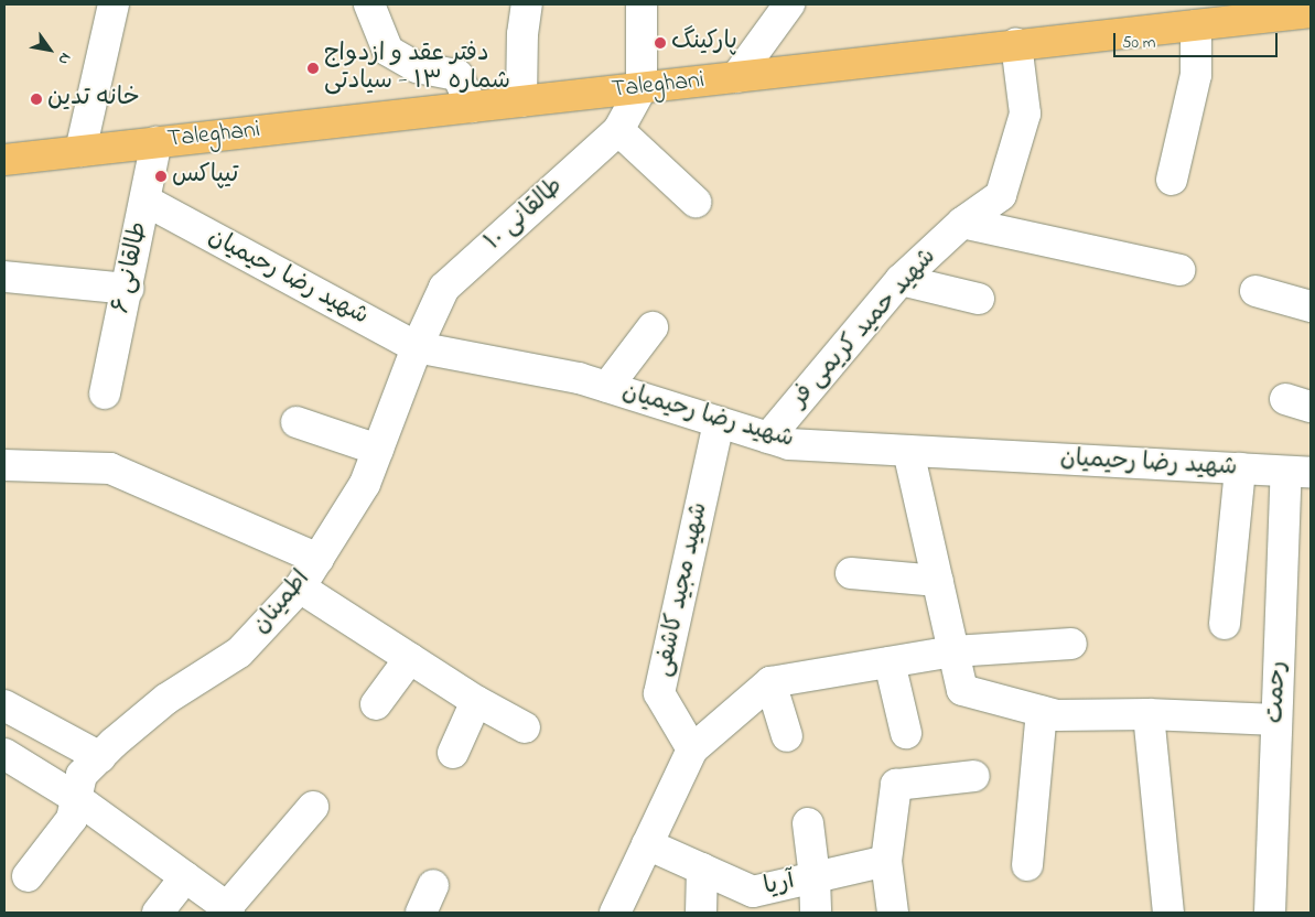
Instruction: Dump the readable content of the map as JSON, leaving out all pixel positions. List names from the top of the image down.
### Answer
{
  "streets": {
    "main road": ["Taleghani"],
    "street": [
      "طالقانی ۱۰",
      "طالقانی ۶",
      "شهید رضا رحیمیان",
      "شهید حمید کریمی فر",
      "شهید مجید کاشفی",
      "اطمینان",
      "رحمت",
      "آریا"
    ]
  },
  "crossings": [
    ["Taleghani", "طالقانی ۱۰"],
    ["Taleghani", "طالقانی ۶"],
    ["Taleghani", "شهید حمید کریمی فر"],
    ["طالقانی ۱۰", "شهید رضا رحیمیان"],
    ["طالقانی ۱۰", "اطمینان"],
    ["طالقانی ۶", "شهید رضا رحیمیان"],
    ["شهید رضا رحیمیان", "شهید حمید کریمی فر"],
    ["شهید رضا رحیمیان", "شهید مجید کاشفی"],
    ["شهید رضا رحیمیان", "اطمینان"],
    ["شهید رضا رحیمیان", "رحمت"]
  ],
  "places": [
    "پارکینگ",
    "دفتر عقد و ازدواج شماره ۱۳ - سیادتی",
    "خانه تدین",
    "تیپاکس"
  ],
  "scale_bar": "50 m",
  "north": "bottom right"
}
